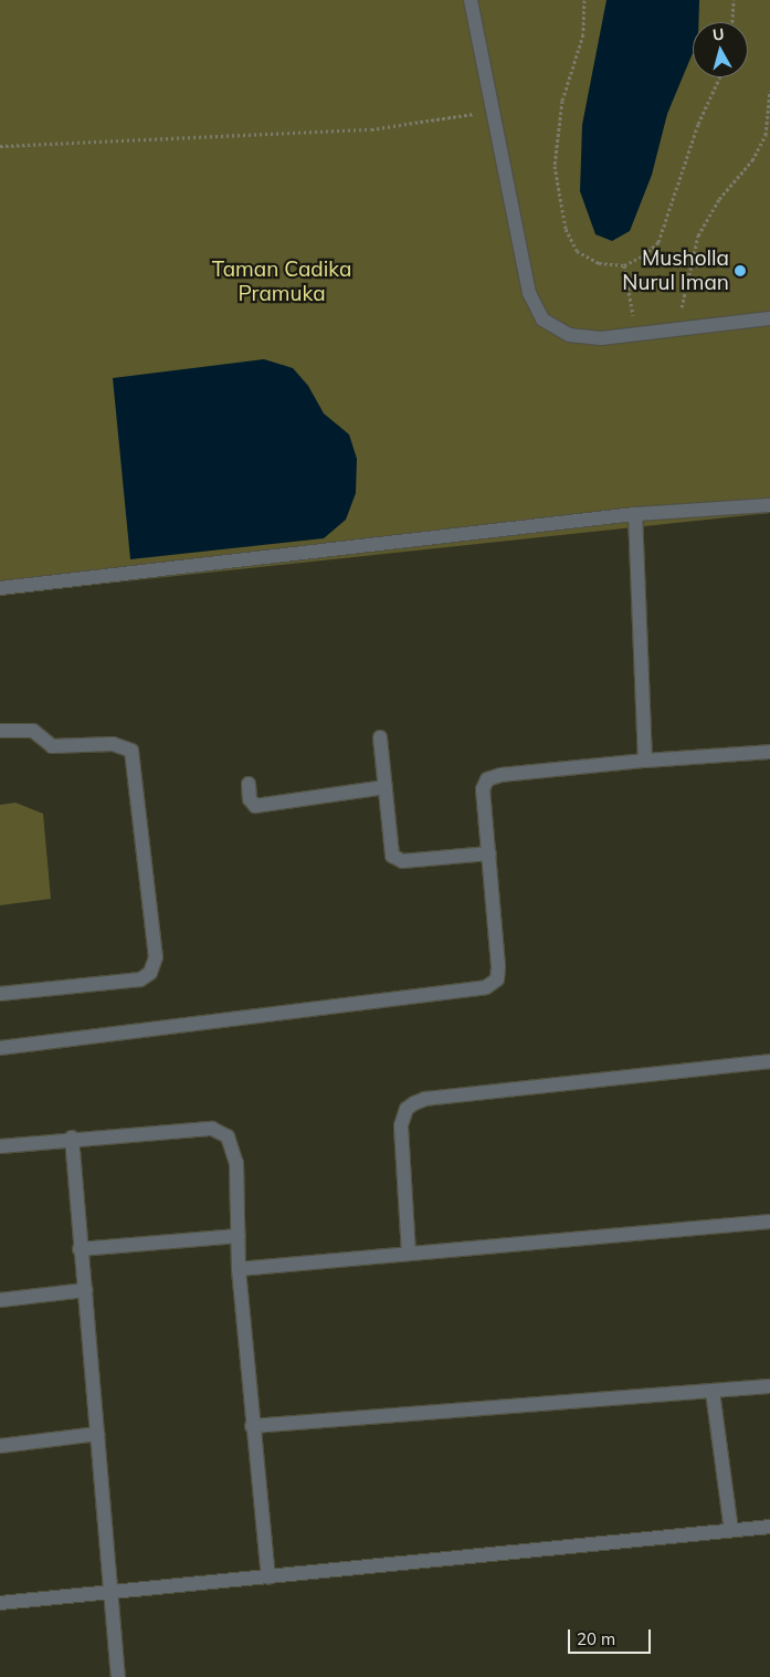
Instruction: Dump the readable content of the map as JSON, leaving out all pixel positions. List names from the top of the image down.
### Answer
{
  "parks": ["Taman Cadika Pramuka"],
  "places": ["Musholla Nurul Iman"],
  "scale_bar": "20 m",
  "north": "top"
}
